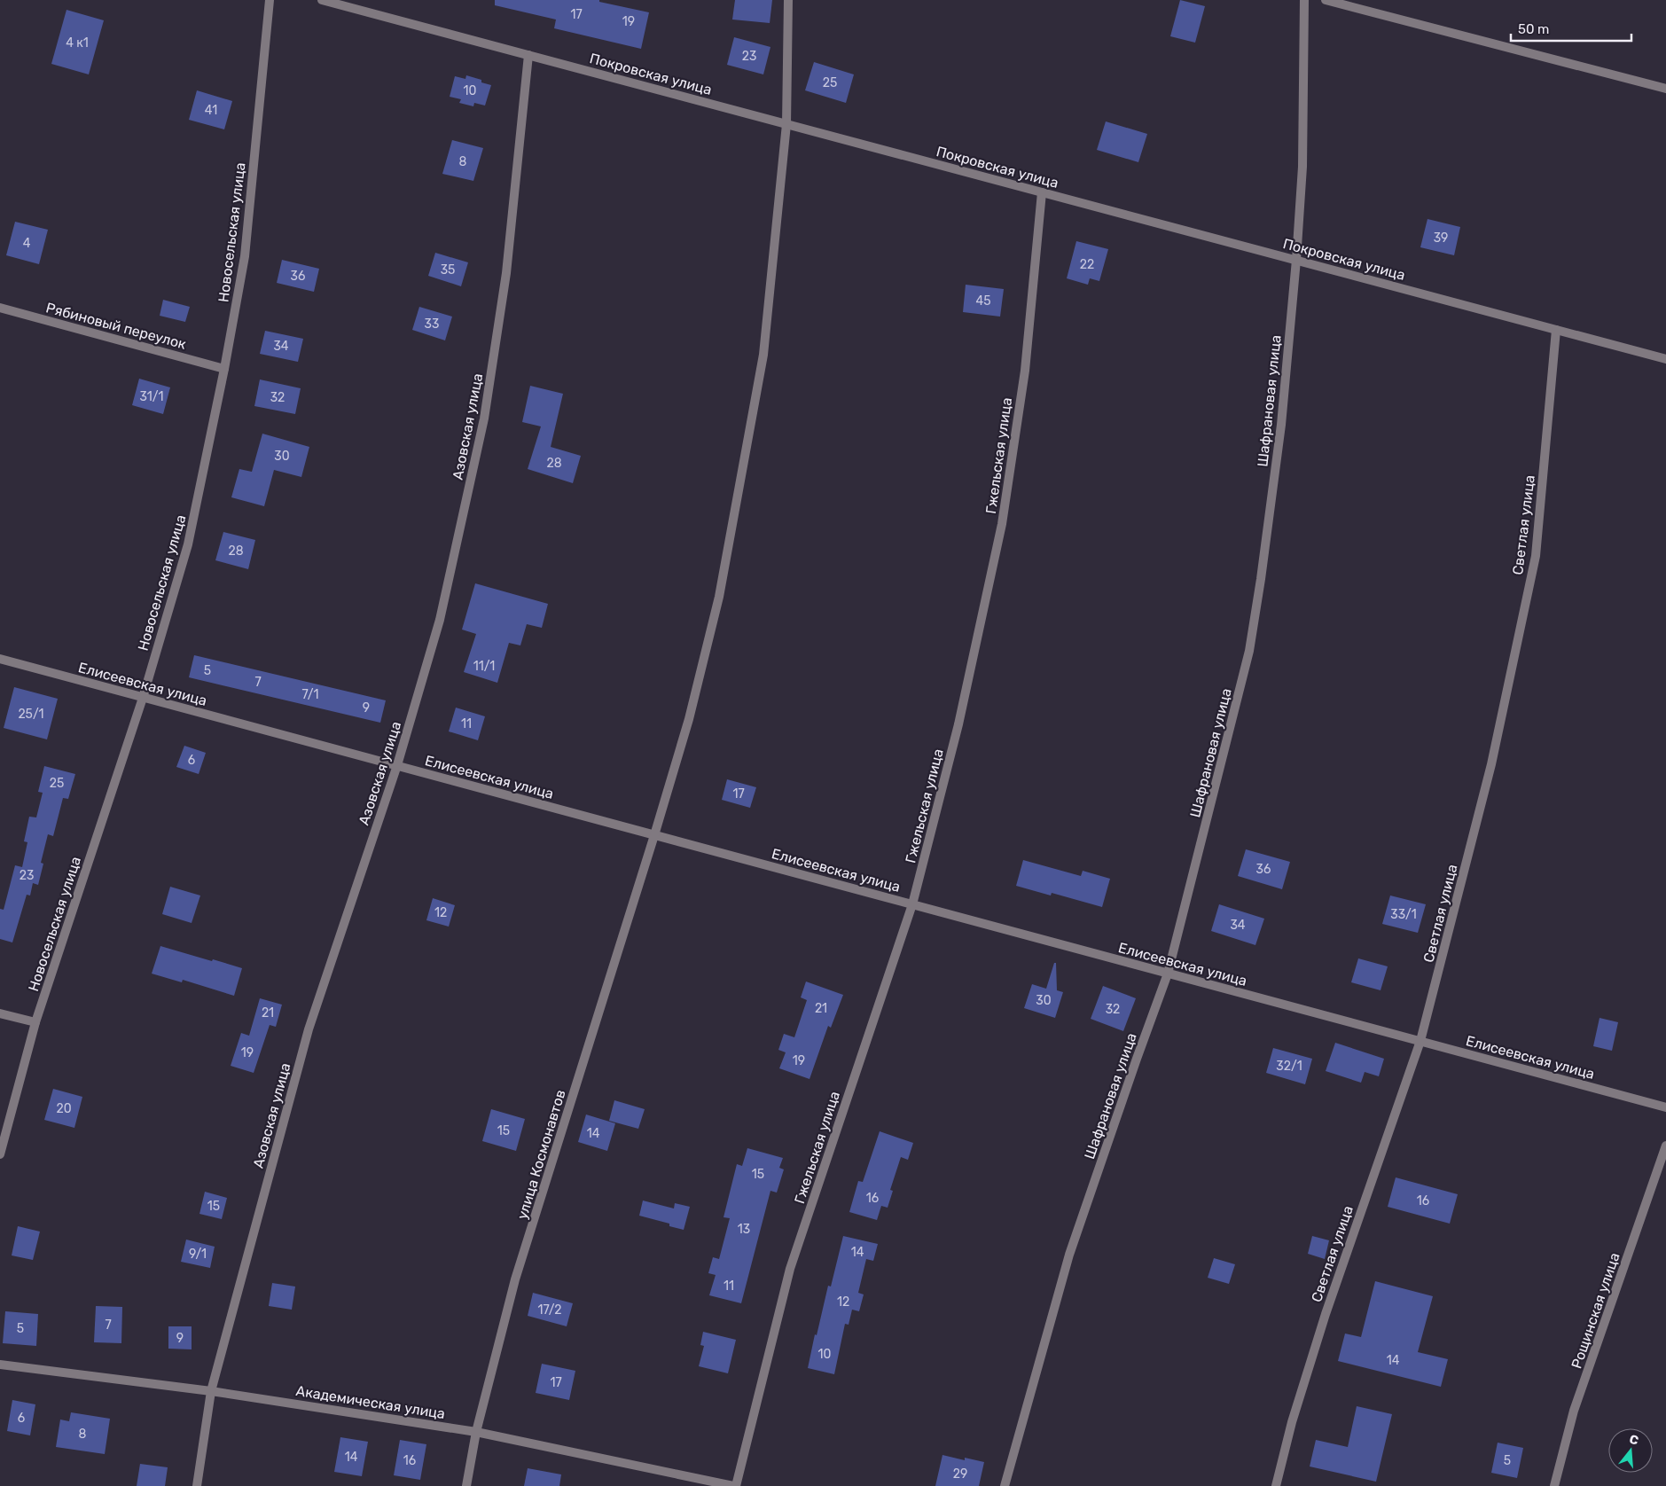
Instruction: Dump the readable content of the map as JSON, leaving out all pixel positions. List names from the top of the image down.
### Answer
{
  "streets": {
    "street": [
      "Покровская улица",
      "Новосельская улица",
      "Рябиновый переулок",
      "Шафрановая улица",
      "Азовская улица",
      "Гжельская улица",
      "Светлая улица",
      "Елисеевская улица",
      "улица Космонавтов",
      "Рощинская улица",
      "Академическая улица"
    ]
  },
  "crossings": [
    ["Покровская улица", "Шафрановая улица"],
    ["Покровская улица", "Азовская улица"],
    ["Покровская улица", "Гжельская улица"],
    ["Покровская улица", "Светлая улица"],
    ["Покровская улица", "улица Космонавтов"],
    ["Новосельская улица", "Рябиновый переулок"],
    ["Новосельская улица", "Елисеевская улица"],
    ["Шафрановая улица", "Елисеевская улица"],
    ["Азовская улица", "Елисеевская улица"],
    ["Азовская улица", "Академическая улица"],
    ["Гжельская улица", "Елисеевская улица"],
    ["Гжельская улица", "Академическая улица"],
    ["Светлая улица", "Елисеевская улица"],
    ["Елисеевская улица", "улица Космонавтов"],
    ["улица Космонавтов", "Академическая улица"]
  ],
  "house_numbers": [
    "17",
    "19",
    "4 к1",
    "23",
    "25",
    "10",
    "41",
    "8",
    "39",
    "4",
    "22",
    "35",
    "36",
    "45",
    "33",
    "34",
    "31/1",
    "32",
    "30",
    "28",
    "28",
    "11/1",
    "5",
    "7",
    "7/1",
    "9",
    "25/1",
    "11",
    "6",
    "25",
    "17",
    "36",
    "23",
    "12",
    "33/1",
    "34",
    "30",
    "21",
    "32",
    "21",
    "19",
    "19",
    "32/1",
    "20",
    "15",
    "14",
    "15",
    "16",
    "16",
    "15",
    "13",
    "14",
    "9/1",
    "11",
    "12",
    "17/2",
    "7",
    "5",
    "9",
    "10",
    "14",
    "17",
    "6",
    "8",
    "14",
    "16",
    "5",
    "29"
  ],
  "scale_bar": "50 m",
  "north": "top"
}
